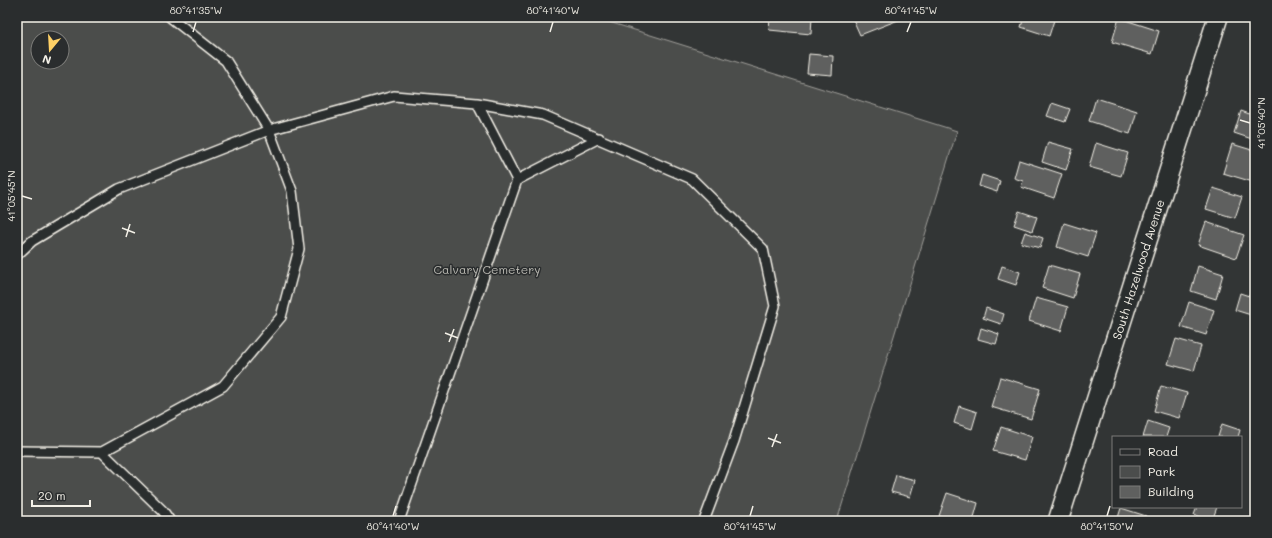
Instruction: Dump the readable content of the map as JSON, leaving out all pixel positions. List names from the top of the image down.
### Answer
{
  "streets": {
    "street": ["South Hazelwood Avenue"]
  },
  "parks": ["Calvary Cemetery"],
  "legend": ["Road", "Park", "Building"],
  "scale_bar": "20 m",
  "north": "bottom",
  "coordinates": [
    "80°41'35\"W",
    "80°41'40\"W",
    "80°41'45\"W",
    "41°05'40\"N",
    "41°05'45\"N",
    "80°41'50\"W"
  ]
}
